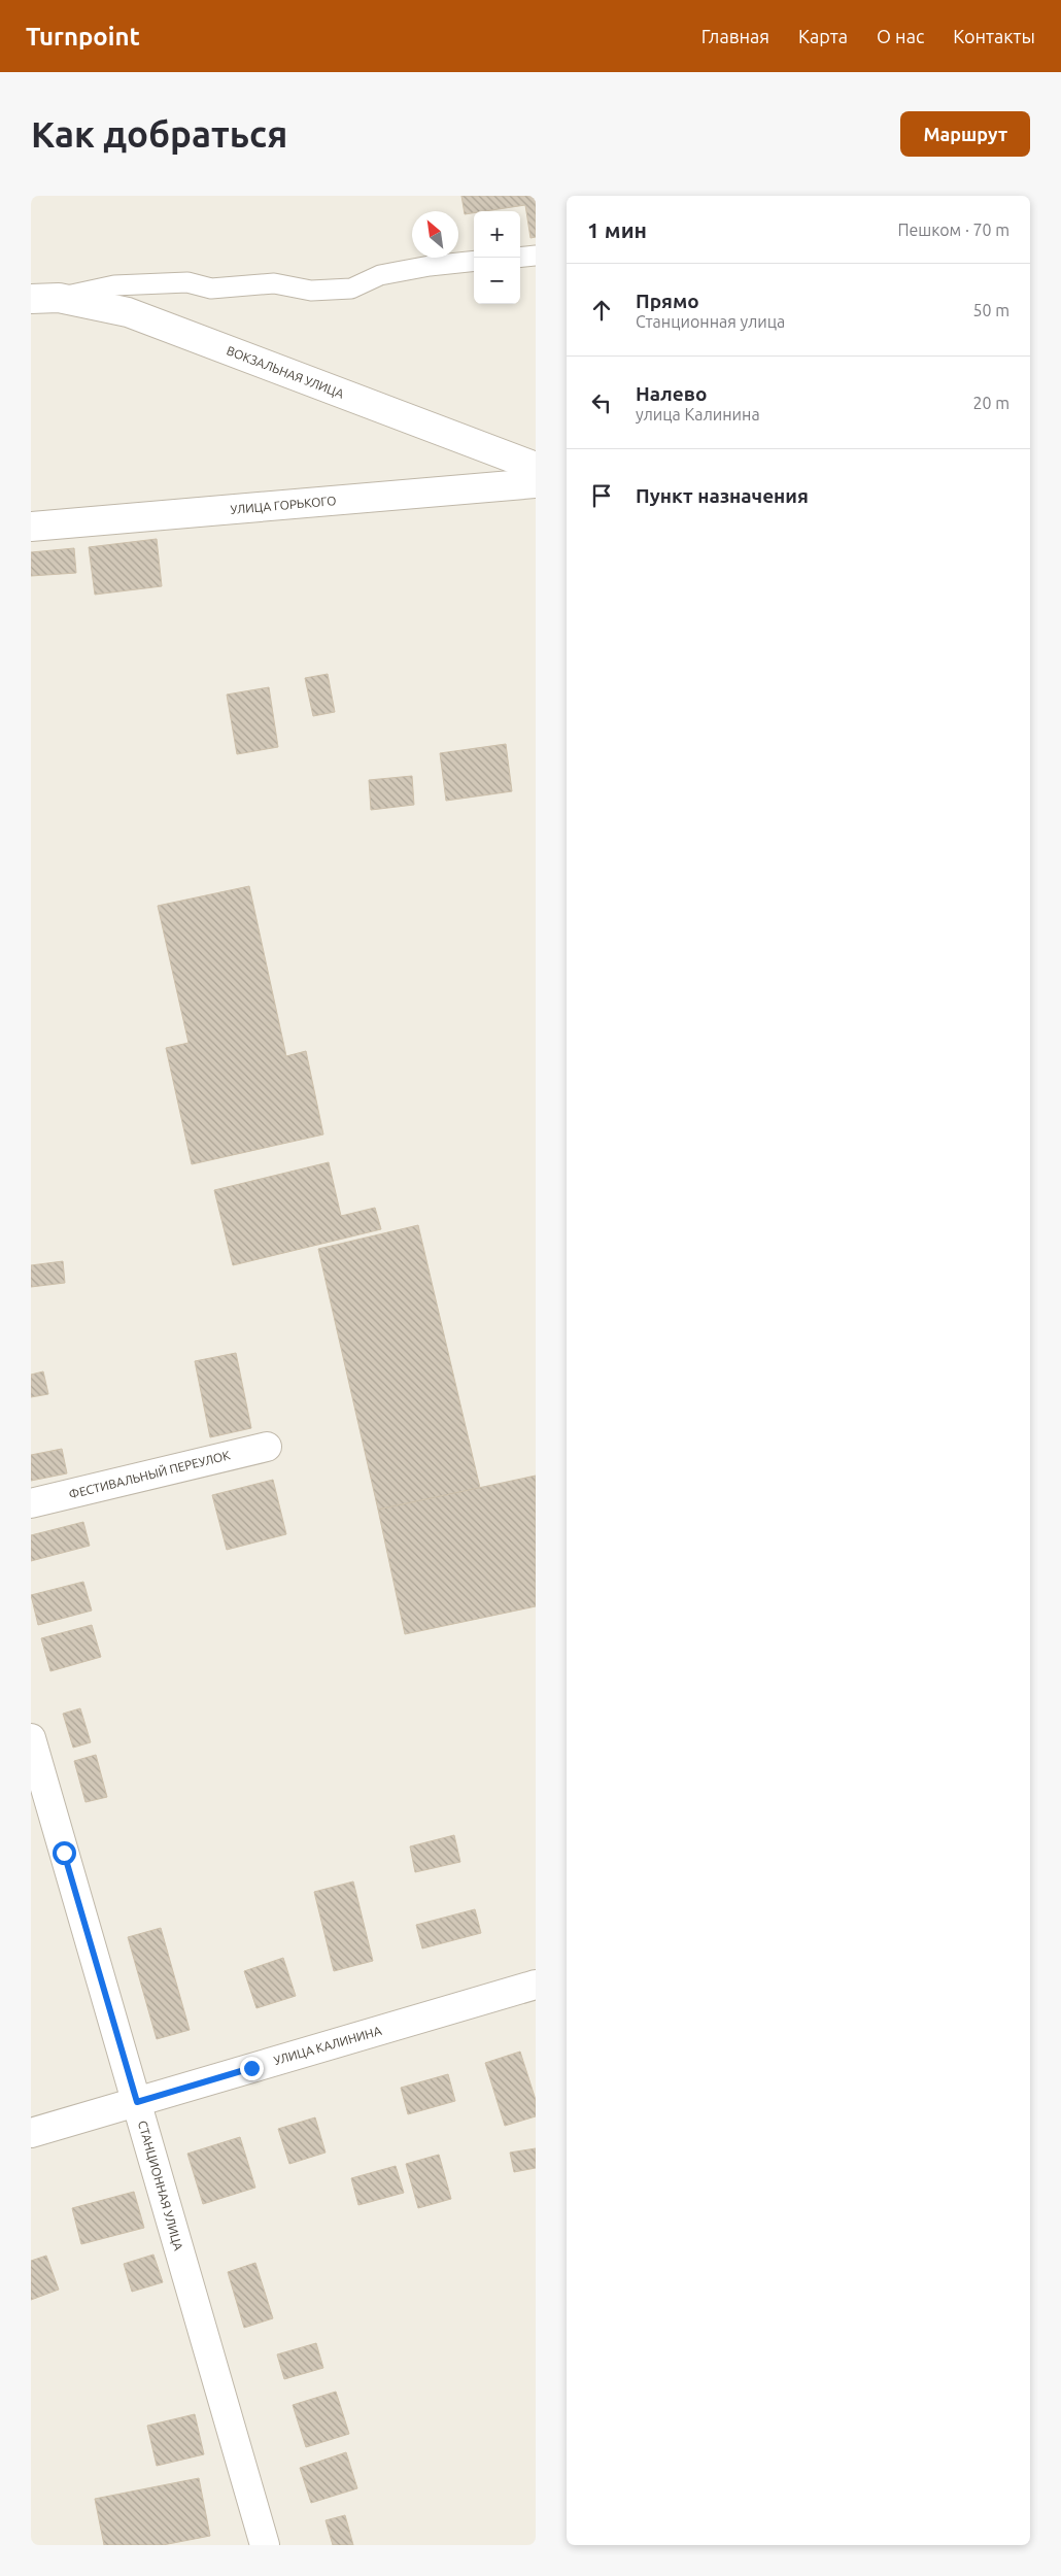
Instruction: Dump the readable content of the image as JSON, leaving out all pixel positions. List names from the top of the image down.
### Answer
{
  "streets": {
    "street": [
      "ВОКЗАЛЬНАЯ УЛИЦА",
      "УЛИЦА ГОРЬКОГО",
      "ФЕСТИВАЛЬНЫЙ ПЕРЕУЛОК",
      "УЛИЦА КАЛИНИНА",
      "СТАНЦИОННАЯ УЛИЦА"
    ]
  },
  "crossings": [
    ["УЛИЦА КАЛИНИНА", "СТАНЦИОННАЯ УЛИЦА"]
  ],
  "north": "top left",
  "page": {
    "header": "Turnpoint",
    "nav": [
      "Главная",
      "Карта",
      "О нас",
      "Контакты"
    ],
    "buttons": "Маршрут",
    "title": "Как добраться",
    "heading": ["1 мин", "Пешком · 70 m"],
    "map_buttons": ["+", "−"],
    "list": [
      ["Прямо", "Станционная улица", "50 m"],
      ["Налево", "улица Калинина", "20 m"],
      "Пункт назначения"
    ]
  }
}
